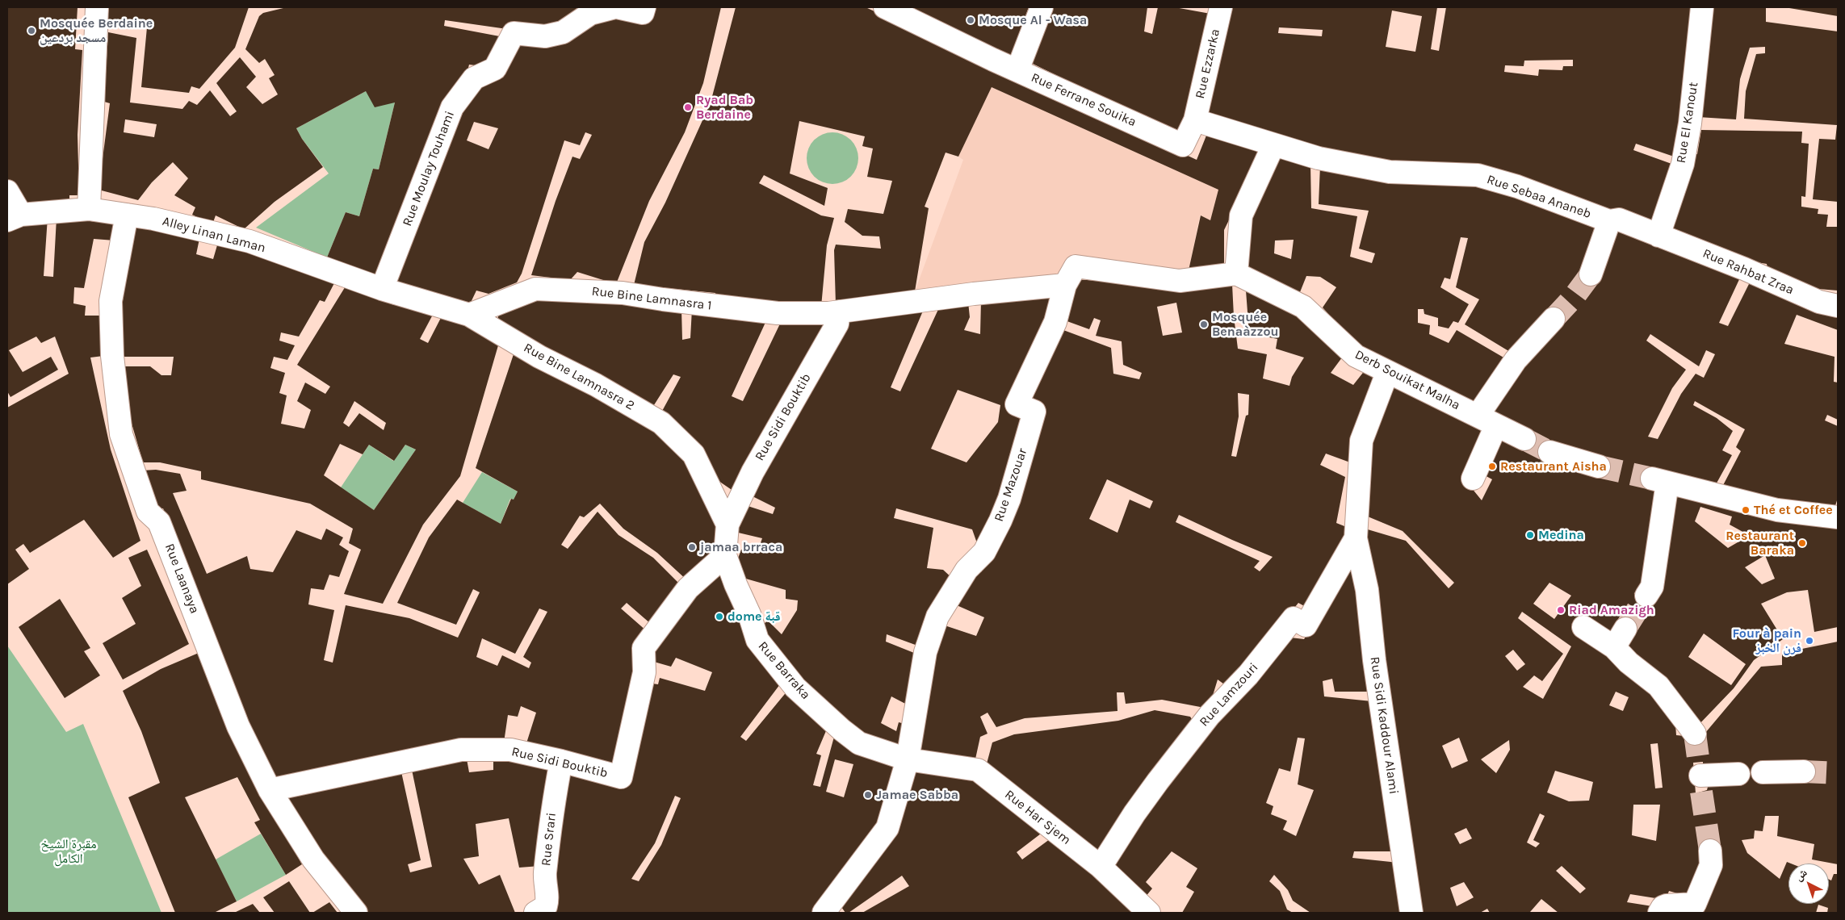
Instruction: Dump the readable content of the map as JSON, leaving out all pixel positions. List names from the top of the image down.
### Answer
{
  "streets": {
    "street": [
      "Rue Ezzarka",
      "Rue Ferrane Souika",
      "Rue El Kanout",
      "Rue Moulay Touhami",
      "Rue Sebaa Ananeb",
      "Alley Linan Laman",
      "Rue Rahbat Zraa",
      "Rue Bine Lamnasra 1",
      "Rue Bine Lamnasra 2",
      "Derb Souikat Malha",
      "Rue Sidi Bouktib",
      "Rue Mazouar",
      "Rue Laanaya",
      "Rue Barraka",
      "Rue Lamzouri",
      "Rue Sidi Kaddour Alami",
      "Rue Har Sjem",
      "Rue Srari"
    ]
  },
  "crossings": [
    ["Rue Ezzarka", "Rue Ferrane Souika"],
    ["Rue El Kanout", "Rue Sebaa Ananeb"],
    ["Rue El Kanout", "Rue Rahbat Zraa"],
    ["Rue Moulay Touhami", "Alley Linan Laman"],
    ["Rue Moulay Touhami", "Rue Bine Lamnasra 2"],
    ["Rue Sebaa Ananeb", "Rue Rahbat Zraa"],
    ["Alley Linan Laman", "Rue Bine Lamnasra 2"],
    ["Alley Linan Laman", "Rue Laanaya"],
    ["Rue Bine Lamnasra 1", "Rue Bine Lamnasra 2"],
    ["Rue Bine Lamnasra 1", "Rue Sidi Bouktib"],
    ["Rue Bine Lamnasra 1", "Rue Mazouar"],
    ["Rue Bine Lamnasra 2", "Rue Sidi Bouktib"],
    ["Rue Sidi Bouktib", "Rue Laanaya"],
    ["Rue Sidi Bouktib", "Rue Barraka"],
    ["Rue Sidi Bouktib", "Rue Srari"],
    ["Rue Mazouar", "Rue Barraka"],
    ["Rue Mazouar", "Rue Har Sjem"],
    ["Rue Barraka", "Rue Har Sjem"],
    ["Rue Lamzouri", "Rue Sidi Kaddour Alami"],
    ["Rue Lamzouri", "Rue Har Sjem"]
  ],
  "parks": ["مقبرة الشيخ الكامل"],
  "places": [
    "Mosque Al - Wasa",
    "Mosquée Berdaine مسجد بردعين",
    "Ryad Bab Berdaine",
    "Mosquée Benaàzzou",
    "Restaurant Aisha",
    "Thé et Coffee",
    "Medina",
    "Restaurant Baraka",
    "jamaa brraca",
    "Riad Amazigh",
    "dome قبة",
    "Four à pain فرن الخبز",
    "Jamae Sabba"
  ],
  "north": "top left"
}
